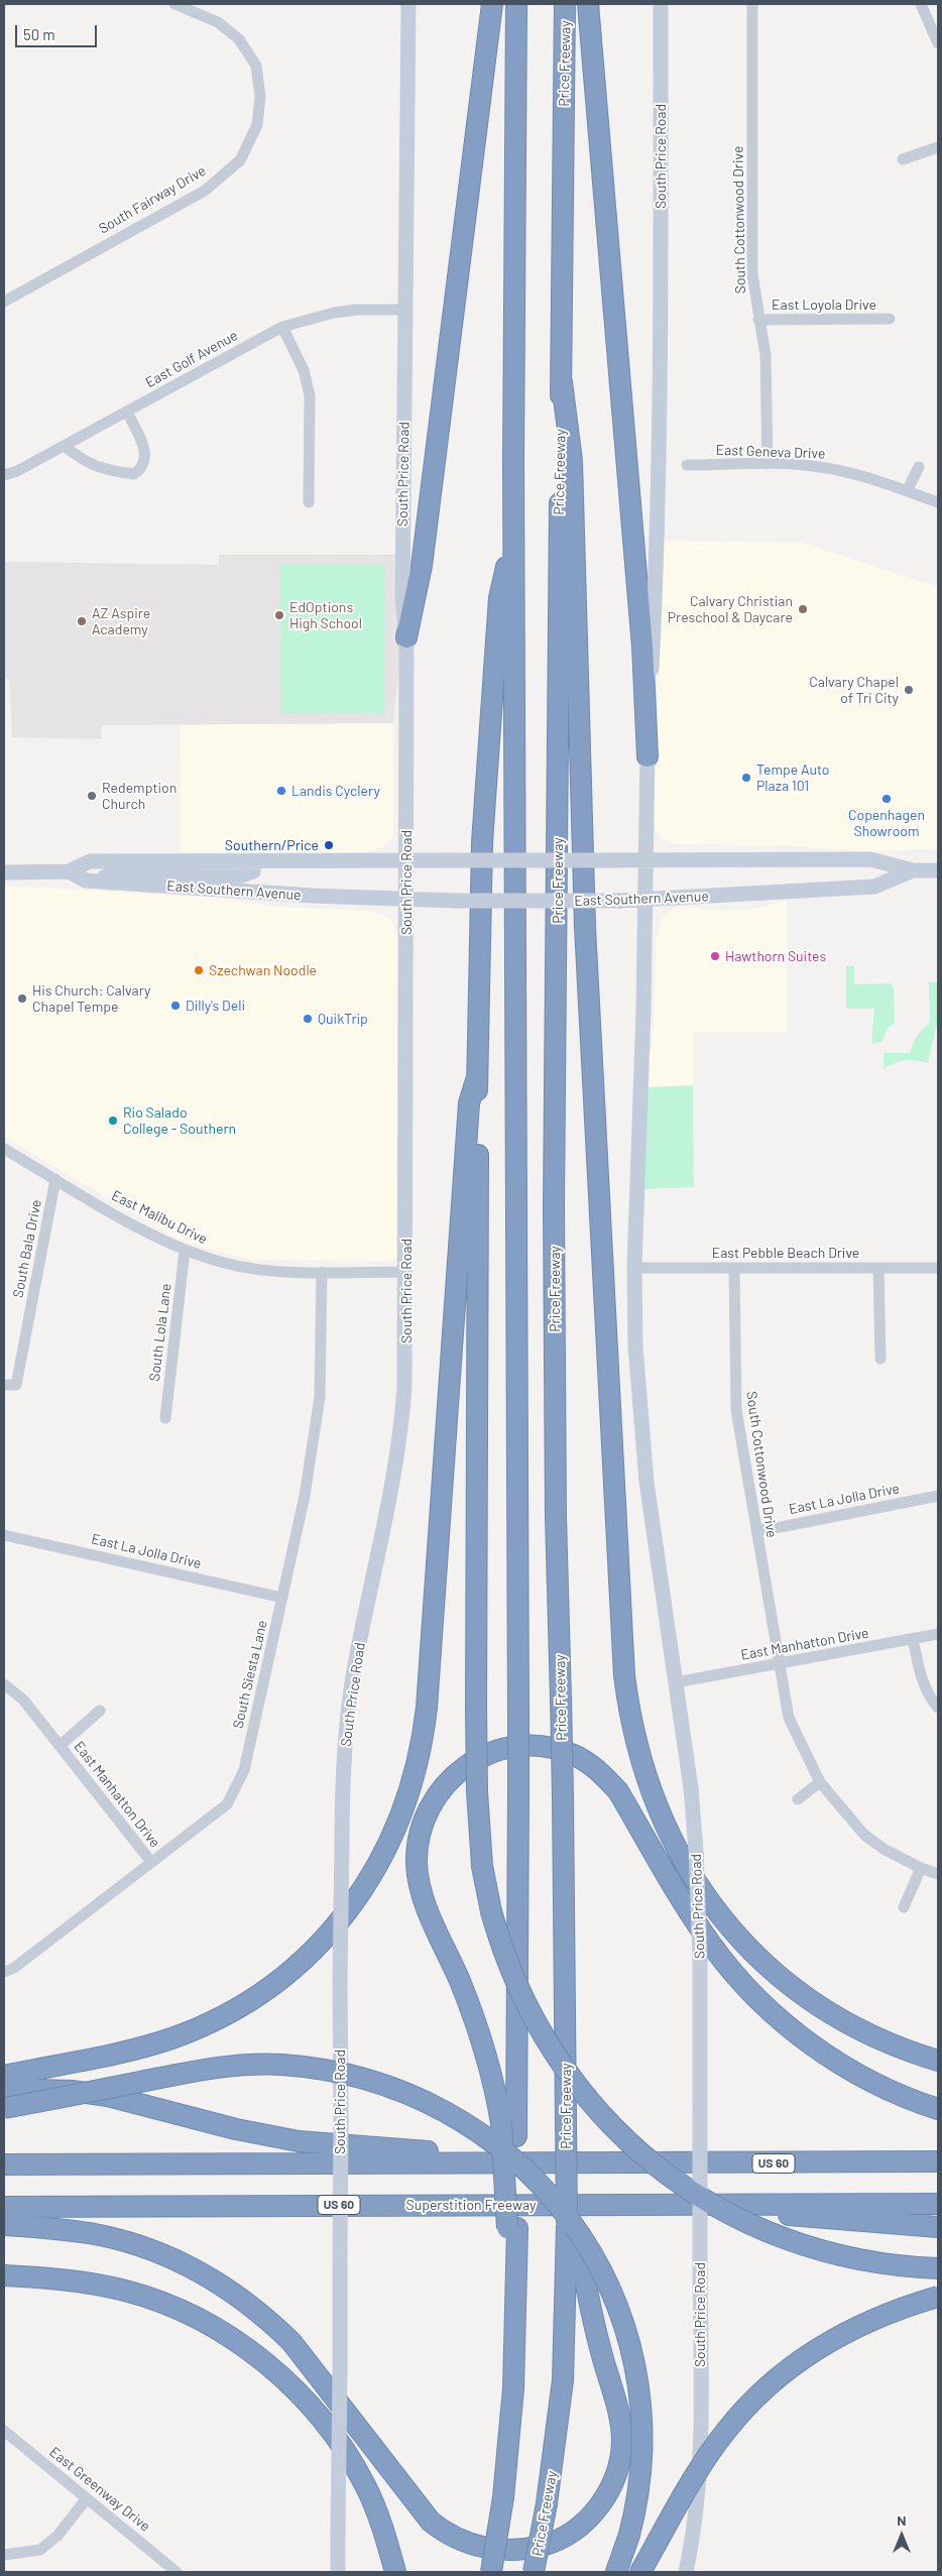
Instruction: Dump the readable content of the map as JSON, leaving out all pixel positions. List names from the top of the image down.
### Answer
{
  "streets": {
    "highway": ["Price Freeway", "US 60", "Superstition Freeway"],
    "main road": ["South Price Road", "East Southern Avenue"],
    "street": [
      "South Fairway Drive",
      "South Cottonwood Drive",
      "East Loyola Drive",
      "East Golf Avenue",
      "East Geneva Drive",
      "East Malibu Drive",
      "South Bala Drive",
      "East Pebble Beach Drive",
      "South Lola Lane",
      "East La Jolla Drive",
      "East Manhatton Drive",
      "South Siesta Lane",
      "East Greenway Drive"
    ]
  },
  "crossings": [
    ["South Price Road", "East Golf Avenue"],
    ["South Price Road", "East Southern Avenue"],
    ["South Price Road", "East Malibu Drive"],
    ["South Price Road", "East Pebble Beach Drive"],
    ["South Price Road", "East Manhatton Drive"],
    ["South Cottonwood Drive", "East Loyola Drive"],
    ["South Cottonwood Drive", "East Geneva Drive"],
    ["South Cottonwood Drive", "East Pebble Beach Drive"],
    ["South Cottonwood Drive", "East La Jolla Drive"],
    ["South Cottonwood Drive", "East Manhatton Drive"],
    ["East Malibu Drive", "South Bala Drive"],
    ["East Malibu Drive", "South Lola Lane"],
    ["East Malibu Drive", "South Siesta Lane"],
    ["East La Jolla Drive", "South Siesta Lane"],
    ["East Manhatton Drive", "South Siesta Lane"]
  ],
  "places": [
    "Calvary Christian Preschool & Daycare",
    "EdOptions High School",
    "AZ Aspire Academy",
    "Calvary Chapel of Tri City",
    "Tempe Auto Plaza 101",
    "Landis Cyclery",
    "Redemption Church",
    "Copenhagen Showroom",
    "Southern/Price",
    "Hawthorn Suites",
    "Szechwan Noodle",
    "His Church: Calvary Chapel Tempe",
    "Dilly's Deli",
    "QuikTrip",
    "Rio Salado College - Southern"
  ],
  "scale_bar": "50 m",
  "north": "top"
}
